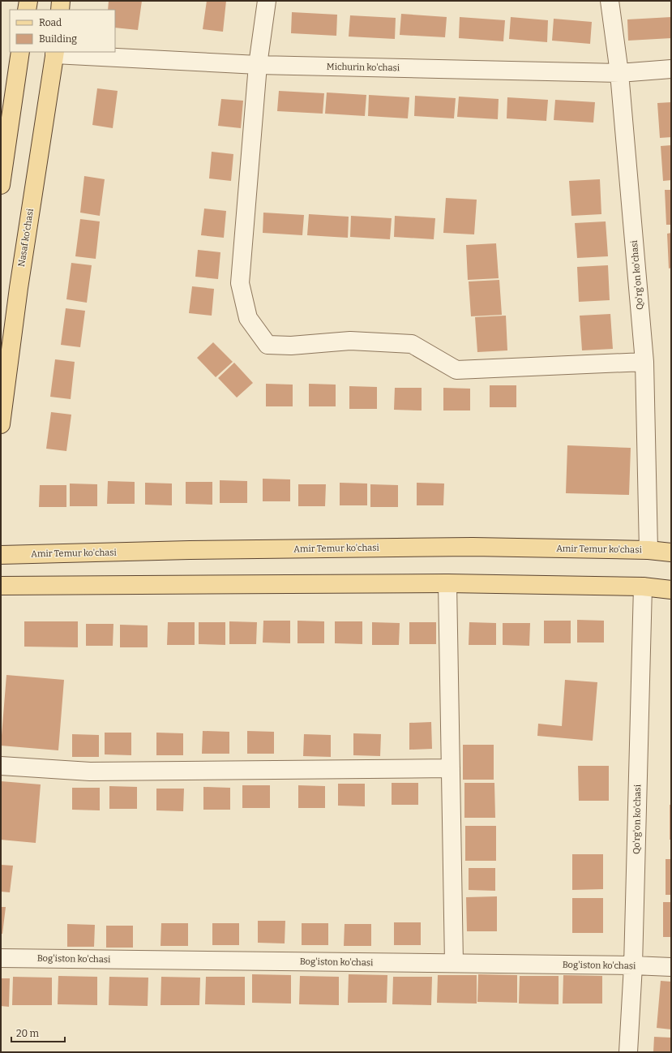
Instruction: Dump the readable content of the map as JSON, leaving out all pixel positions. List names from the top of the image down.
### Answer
{
  "streets": {
    "main road": ["Nasaf ko‘chasi", "Amir Temur ko'chasi"],
    "street": ["Michurin ko'chasi", "Qo'rg'on ko'chasi", "Bog'iston ko'chasi"]
  },
  "crossings": [
    ["Michurin ko'chasi", "Nasaf ko‘chasi"],
    ["Michurin ko'chasi", "Qo'rg'on ko'chasi"],
    ["Qo'rg'on ko'chasi", "Amir Temur ko'chasi"],
    ["Qo'rg'on ko'chasi", "Bog'iston ko'chasi"]
  ],
  "legend": ["Road", "Building"],
  "scale_bar": "20 m"
}
